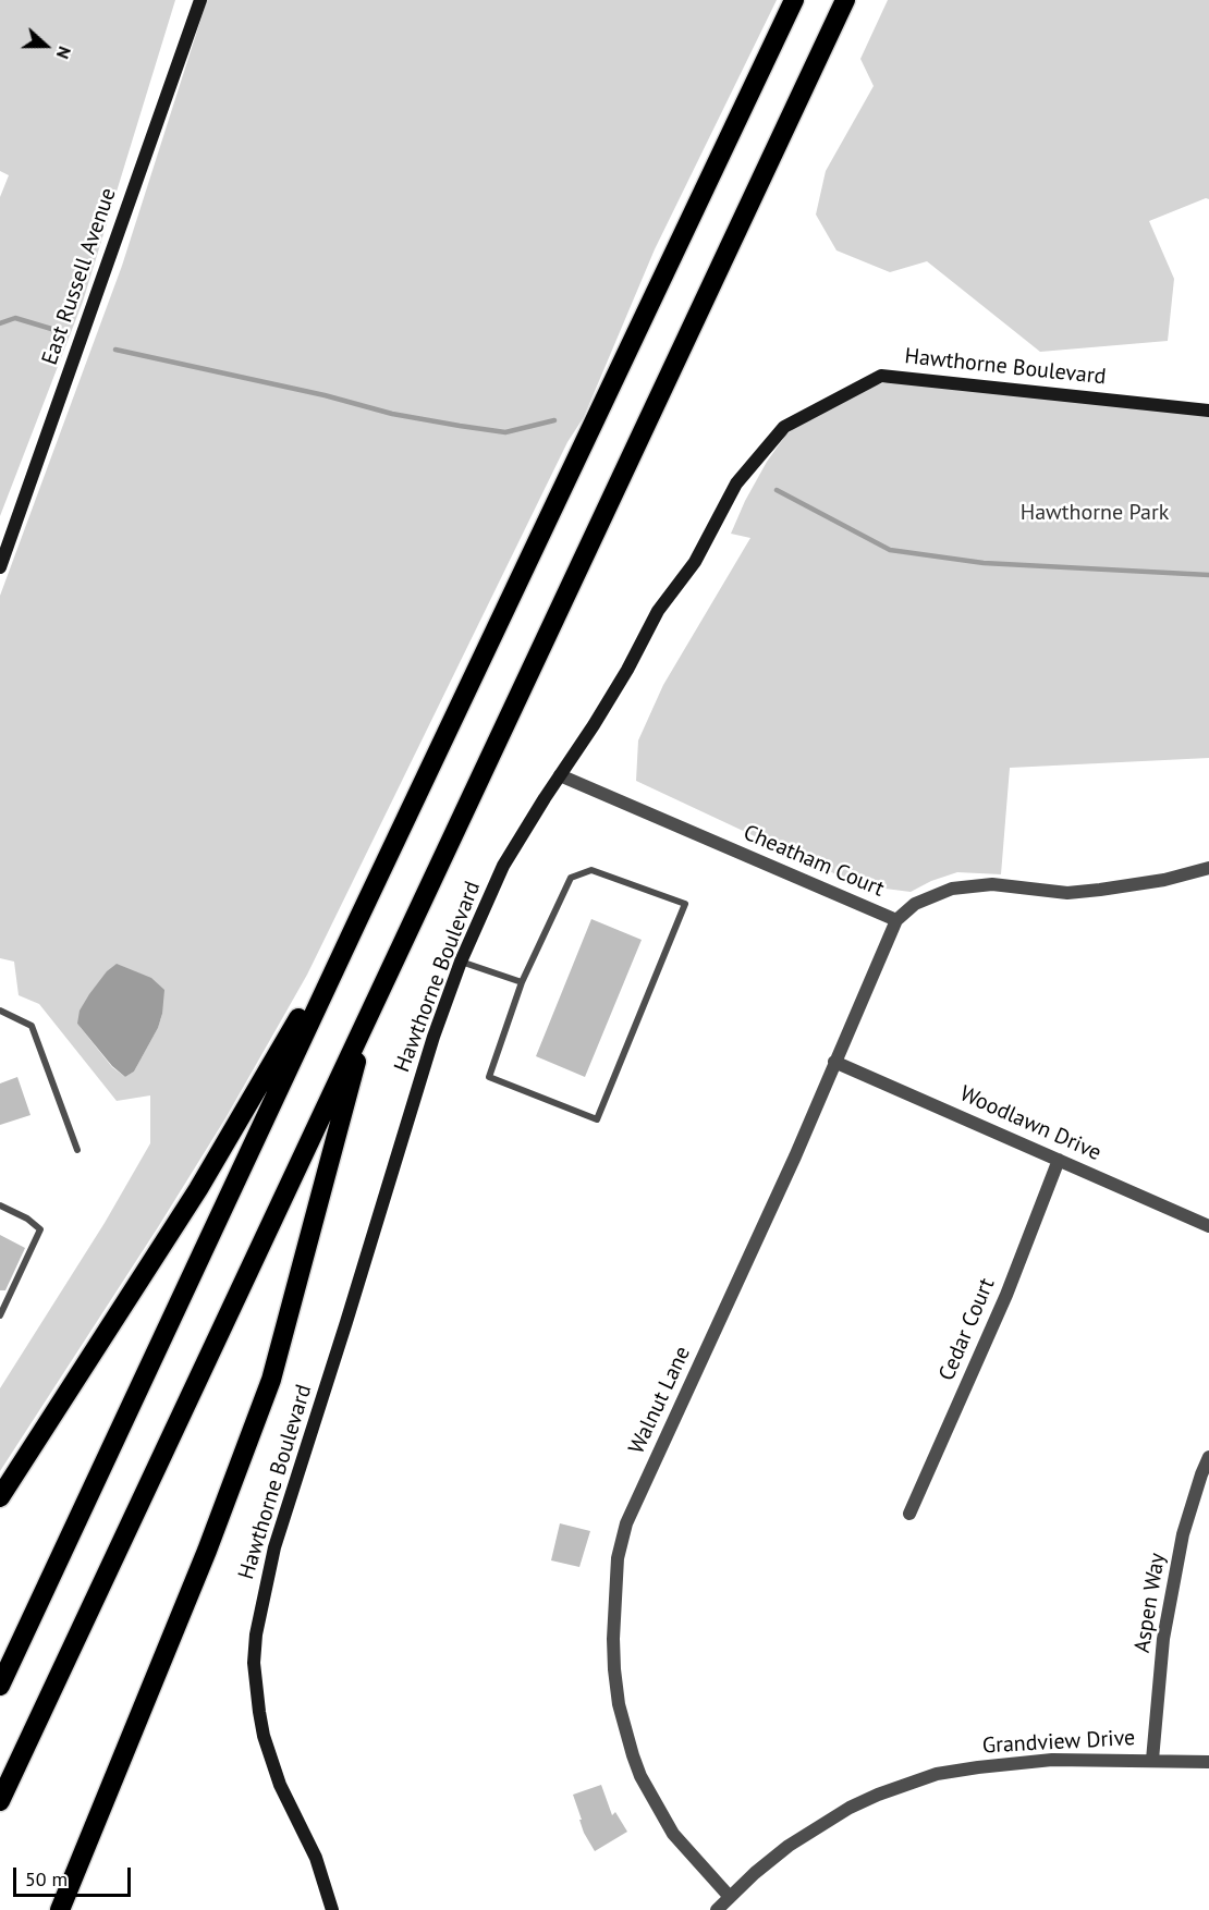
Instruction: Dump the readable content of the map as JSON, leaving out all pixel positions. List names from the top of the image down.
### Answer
{
  "streets": {
    "street": [
      "East Russell Avenue",
      "Hawthorne Boulevard",
      "Cheatham Court",
      "Woodlawn Drive",
      "Cedar Court",
      "Walnut Lane",
      "Aspen Way",
      "Grandview Drive"
    ]
  },
  "crossings": [
    ["Hawthorne Boulevard", "Cheatham Court"],
    ["Cheatham Court", "Walnut Lane"],
    ["Woodlawn Drive", "Cedar Court"],
    ["Woodlawn Drive", "Walnut Lane"],
    ["Walnut Lane", "Grandview Drive"],
    ["Aspen Way", "Grandview Drive"]
  ],
  "parks": ["Hawthorne Park"],
  "scale_bar": "50 m",
  "north": "right"
}
